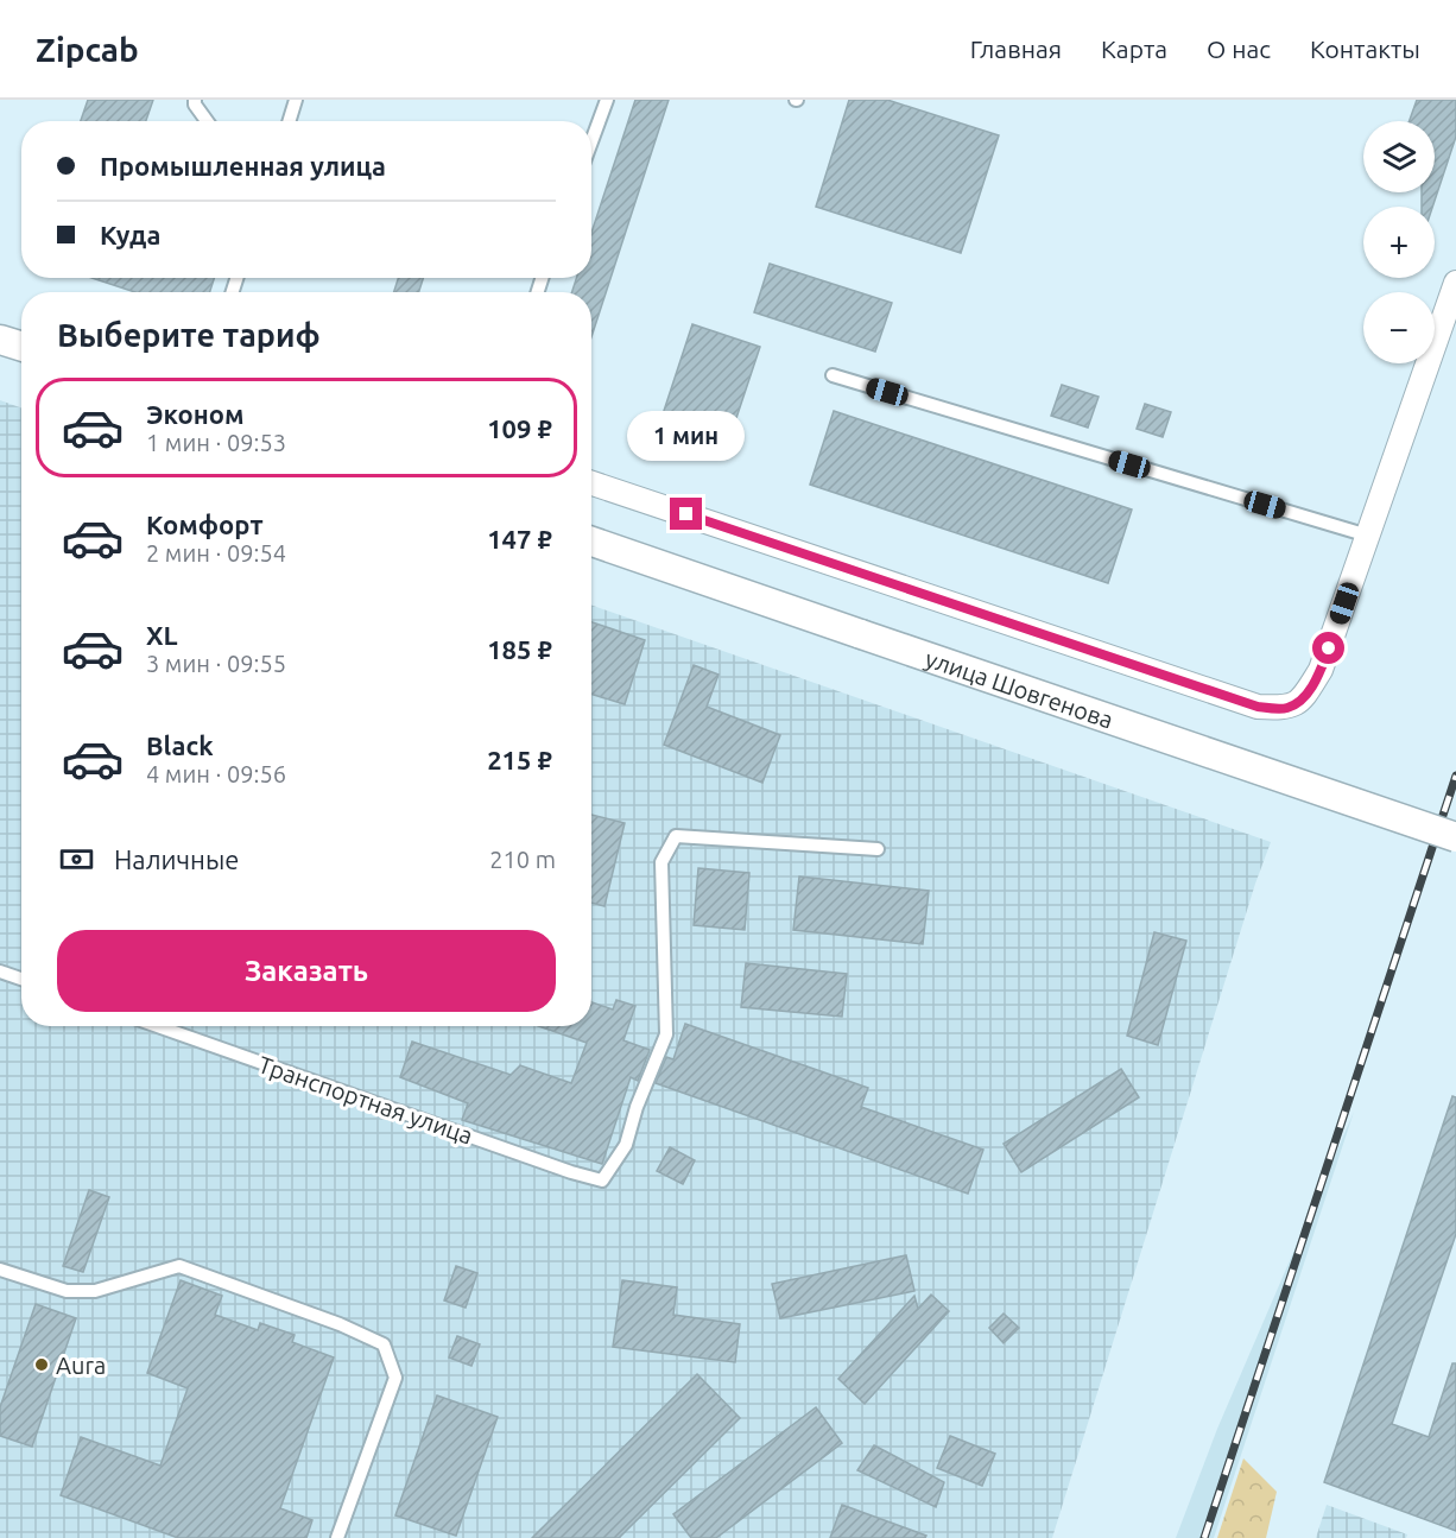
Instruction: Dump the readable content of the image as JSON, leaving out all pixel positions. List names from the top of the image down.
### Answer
{
  "streets": {
    "street": ["улица Шовгенова"],
    "lane": ["Транспортная улица"]
  },
  "places": ["Aura"],
  "page": {
    "header": "Zipcab",
    "nav": [
      "Главная",
      "Карта",
      "О нас",
      "Контакты"
    ],
    "map_buttons": ["+", "−"],
    "banner": ["Промышленная улица", "Куда"],
    "heading": "Выберите тариф",
    "list": [
      {
        "name": "Эконом",
        "note": "1 мин · 09:53",
        "value": "109 ₽"
      },
      {
        "name": "Комфорт",
        "note": "2 мин · 09:54",
        "value": "147 ₽"
      },
      {
        "name": "XL",
        "note": "3 мин · 09:55",
        "value": "185 ₽"
      },
      {
        "name": "Black",
        "note": "4 мин · 09:56",
        "value": "215 ₽"
      }
    ],
    "bubble": "1 мин",
    "pay": ["Наличные", "210 m"],
    "buttons": "Заказать"
  }
}
